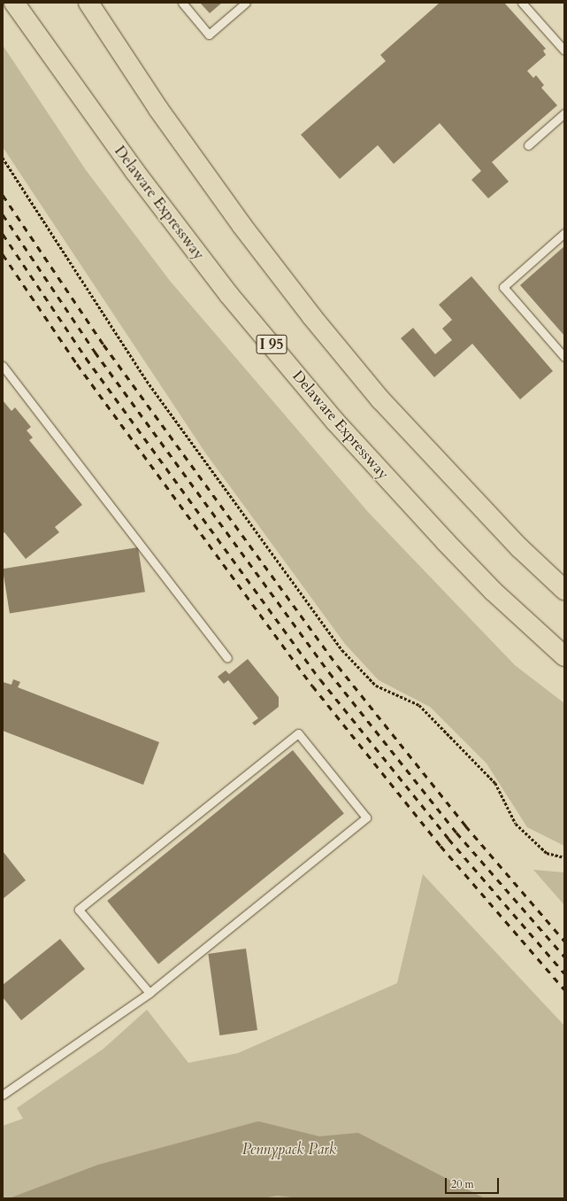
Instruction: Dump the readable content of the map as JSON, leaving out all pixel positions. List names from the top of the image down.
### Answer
{
  "streets": {
    "highway": ["Delaware Expressway", "I 95"]
  },
  "parks": ["Pennypack Park"],
  "scale_bar": "20 m"
}
